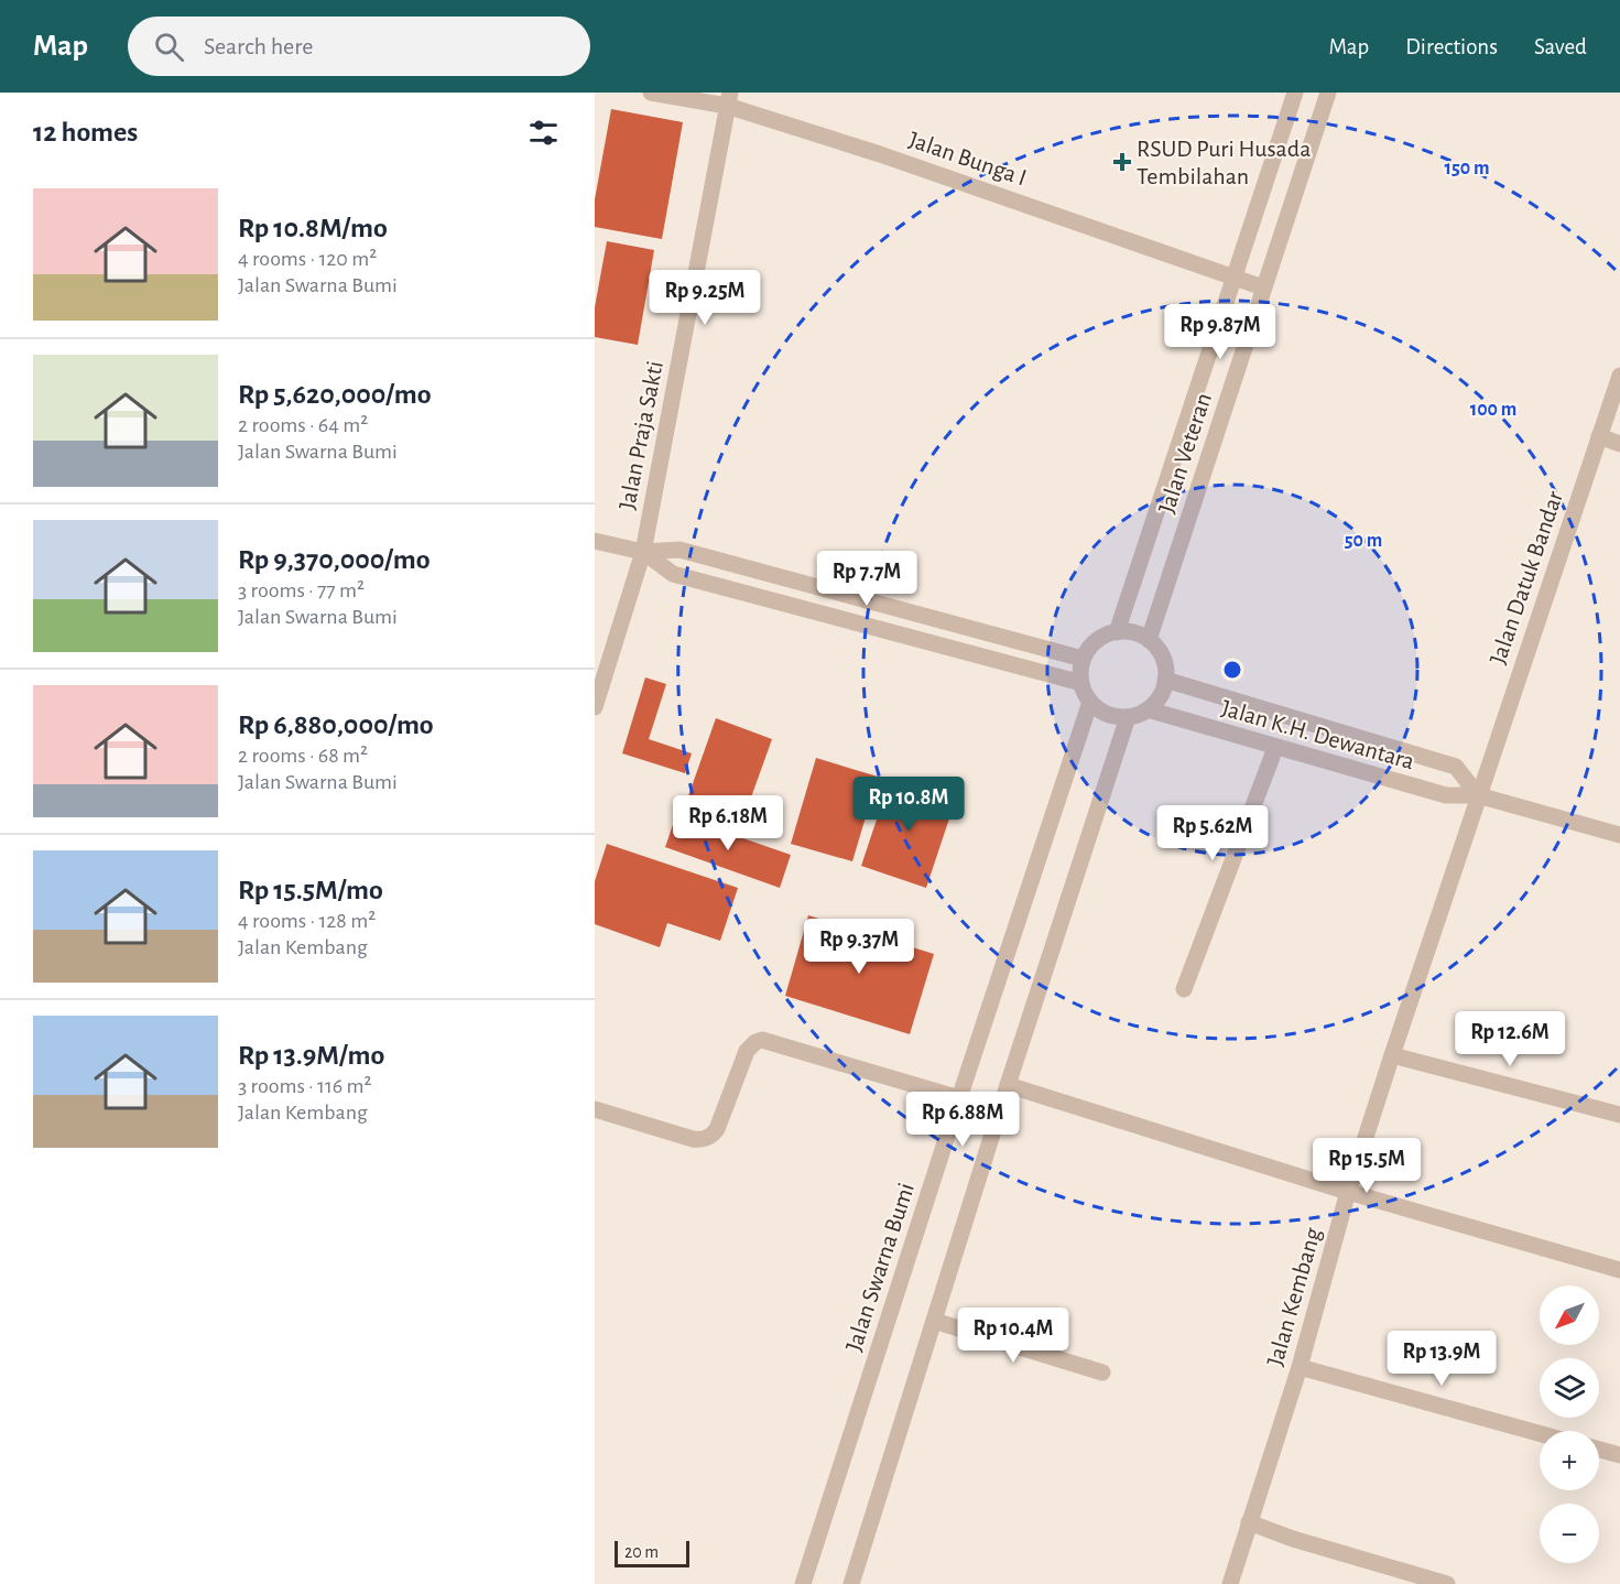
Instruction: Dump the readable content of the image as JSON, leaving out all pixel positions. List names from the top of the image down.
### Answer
{
  "streets": {
    "street": [
      "Jalan Bunga I",
      "Jalan Praja Sakti",
      "Jalan Veteran",
      "Jalan Datuk Bandar",
      "Jalan K.H. Dewantara",
      "Jalan Swarna Bumi",
      "Jalan Kembang"
    ]
  },
  "crossings": [
    ["Jalan Bunga I", "Jalan Praja Sakti"],
    ["Jalan Bunga I", "Jalan Veteran"],
    ["Jalan Veteran", "Jalan K.H. Dewantara"],
    ["Jalan Veteran", "Jalan Swarna Bumi"],
    ["Jalan Datuk Bandar", "Jalan K.H. Dewantara"],
    ["Jalan Datuk Bandar", "Jalan Kembang"],
    ["Jalan K.H. Dewantara", "Jalan Swarna Bumi"],
    ["Jalan K.H. Dewantara", "Jalan Kembang"]
  ],
  "places": {
    "health": ["RSUD Puri Husada Tembilahan"]
  },
  "scale_bar": "20 m",
  "north": "bottom left",
  "page": {
    "header": "Map",
    "search": "Search here",
    "nav": ["Map", "Directions", "Saved"],
    "heading": "12 homes",
    "list": [
      {
        "name": "Rp 10.8M/mo",
        "note": "4 rooms · 120 m² · Jalan Swarna Bumi"
      },
      {
        "name": "Rp 5,620,000/mo",
        "note": "2 rooms · 64 m² · Jalan Swarna Bumi"
      },
      {
        "name": "Rp 9,370,000/mo",
        "note": "3 rooms · 77 m² · Jalan Swarna Bumi"
      },
      {
        "name": "Rp 6,880,000/mo",
        "note": "2 rooms · 68 m² · Jalan Swarna Bumi"
      },
      {
        "name": "Rp 15.5M/mo",
        "note": "4 rooms · 128 m² · Jalan Kembang"
      },
      {
        "name": "Rp 13.9M/mo",
        "note": "3 rooms · 116 m² · Jalan Kembang"
      }
    ],
    "price": [
      "Rp 9.25M",
      "Rp 9.87M",
      "Rp 7.7M",
      "Rp 10.8M",
      "Rp 6.18M",
      "Rp 5.62M",
      "Rp 9.37M",
      "Rp 12.6M",
      "Rp 6.88M",
      "Rp 15.5M",
      "Rp 10.4M",
      "Rp 13.9M"
    ],
    "map_buttons": ["+", "−"],
    "scale": "20 m"
  },
  "rings": ["150 m", "100 m", "50 m"]
}
